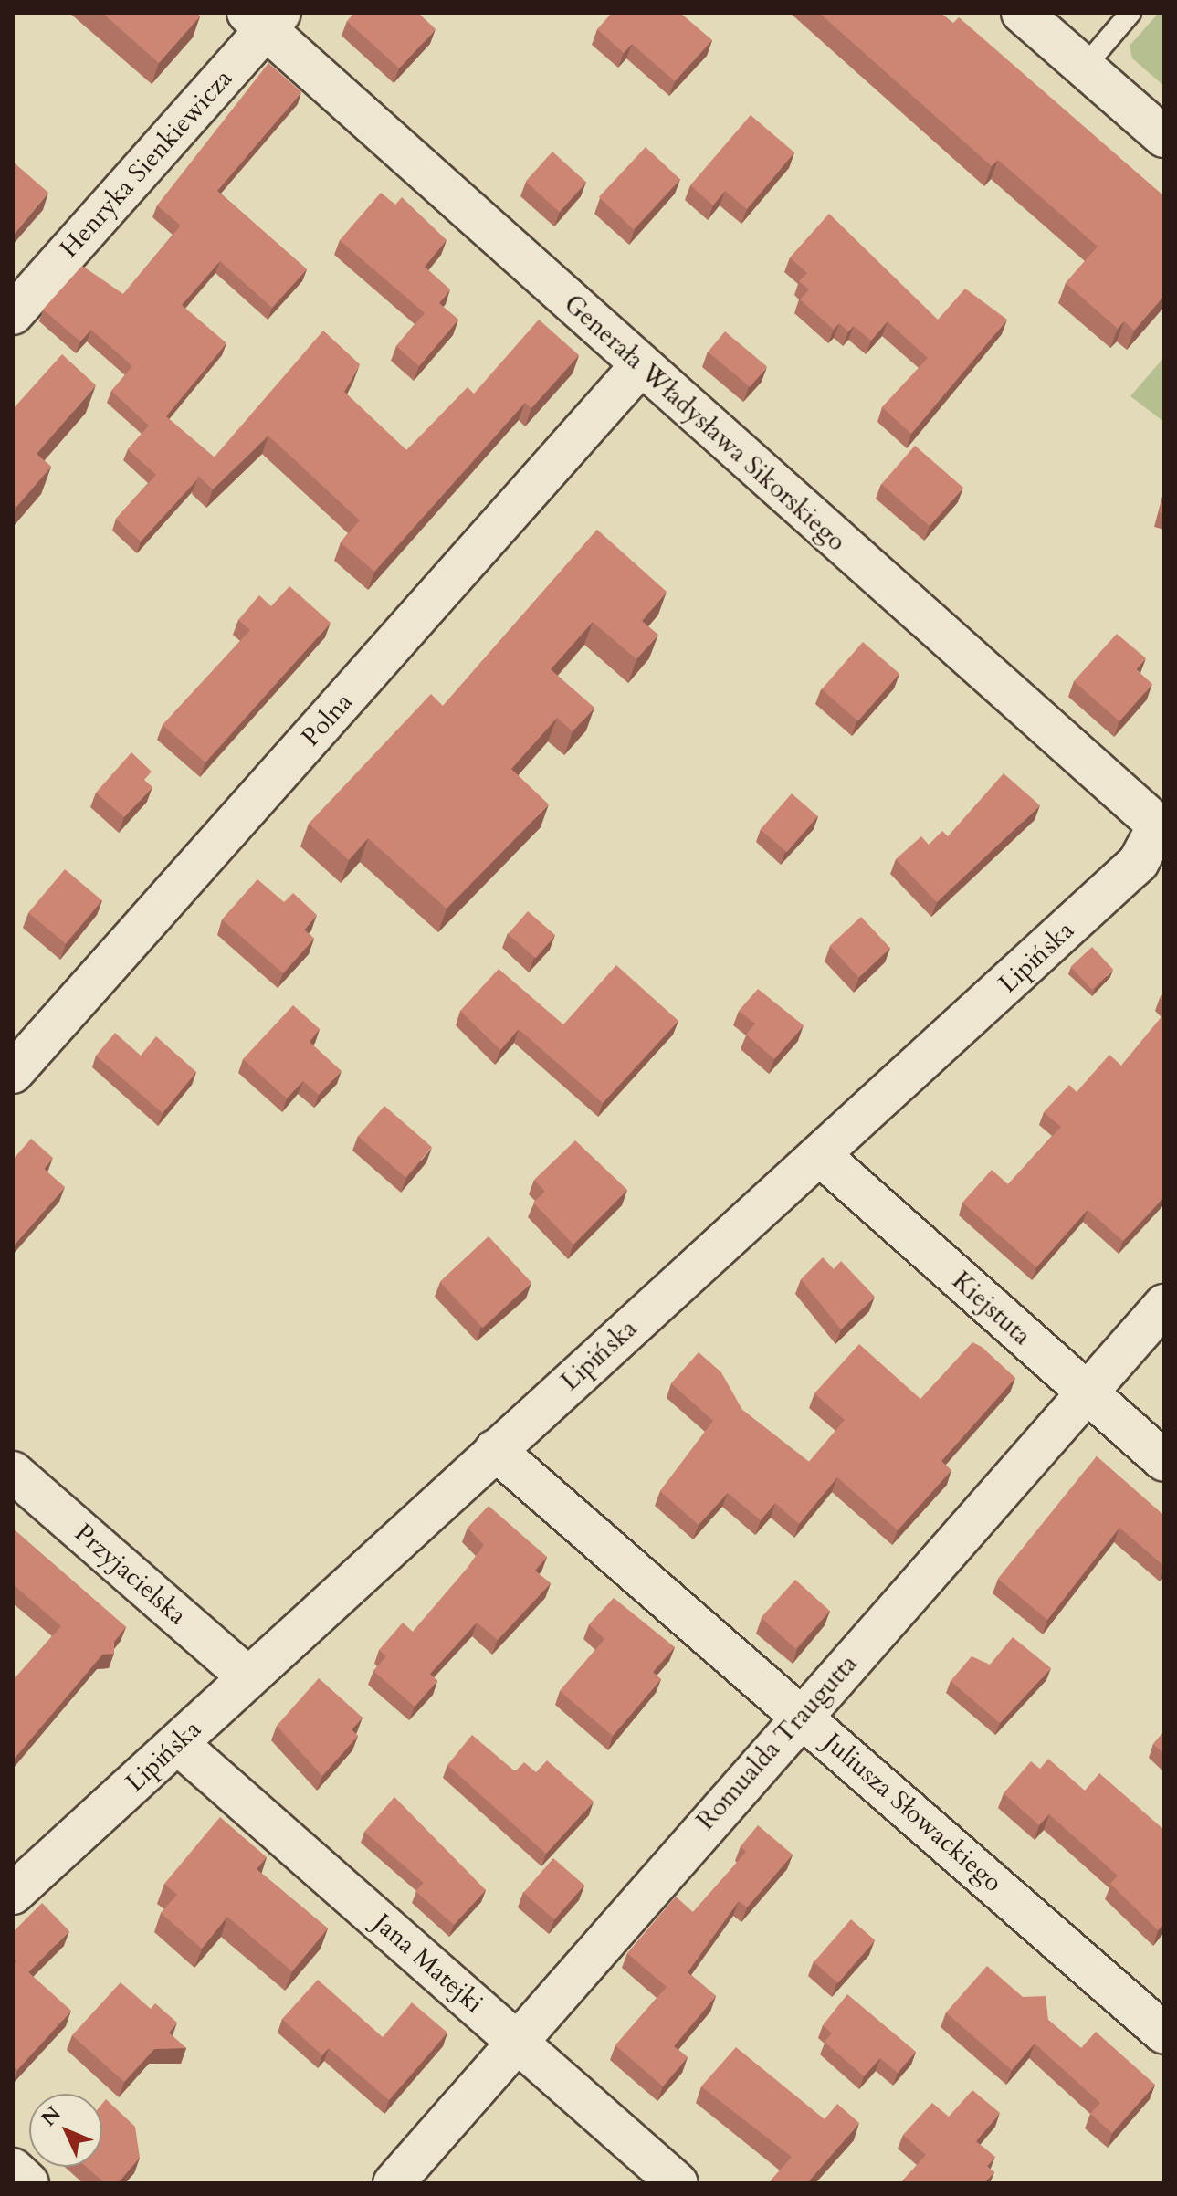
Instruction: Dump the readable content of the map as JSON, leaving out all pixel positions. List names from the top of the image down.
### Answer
{
  "streets": {
    "street": [
      "Henryka Sienkiewicza",
      "Generała Władysława Sikorskiego",
      "Polna",
      "Lipińska",
      "Kiejstuta",
      "Przyjacielska",
      "Romualda Traugutta",
      "Juliusza Słowackiego",
      "Jana Matejki"
    ]
  },
  "crossings": [
    ["Henryka Sienkiewicza", "Generała Władysława Sikorskiego"],
    ["Generała Władysława Sikorskiego", "Polna"],
    ["Generała Władysława Sikorskiego", "Lipińska"],
    ["Lipińska", "Kiejstuta"],
    ["Lipińska", "Przyjacielska"],
    ["Lipińska", "Juliusza Słowackiego"],
    ["Lipińska", "Jana Matejki"],
    ["Kiejstuta", "Romualda Traugutta"],
    ["Romualda Traugutta", "Juliusza Słowackiego"],
    ["Romualda Traugutta", "Jana Matejki"]
  ],
  "north": "top left"
}
